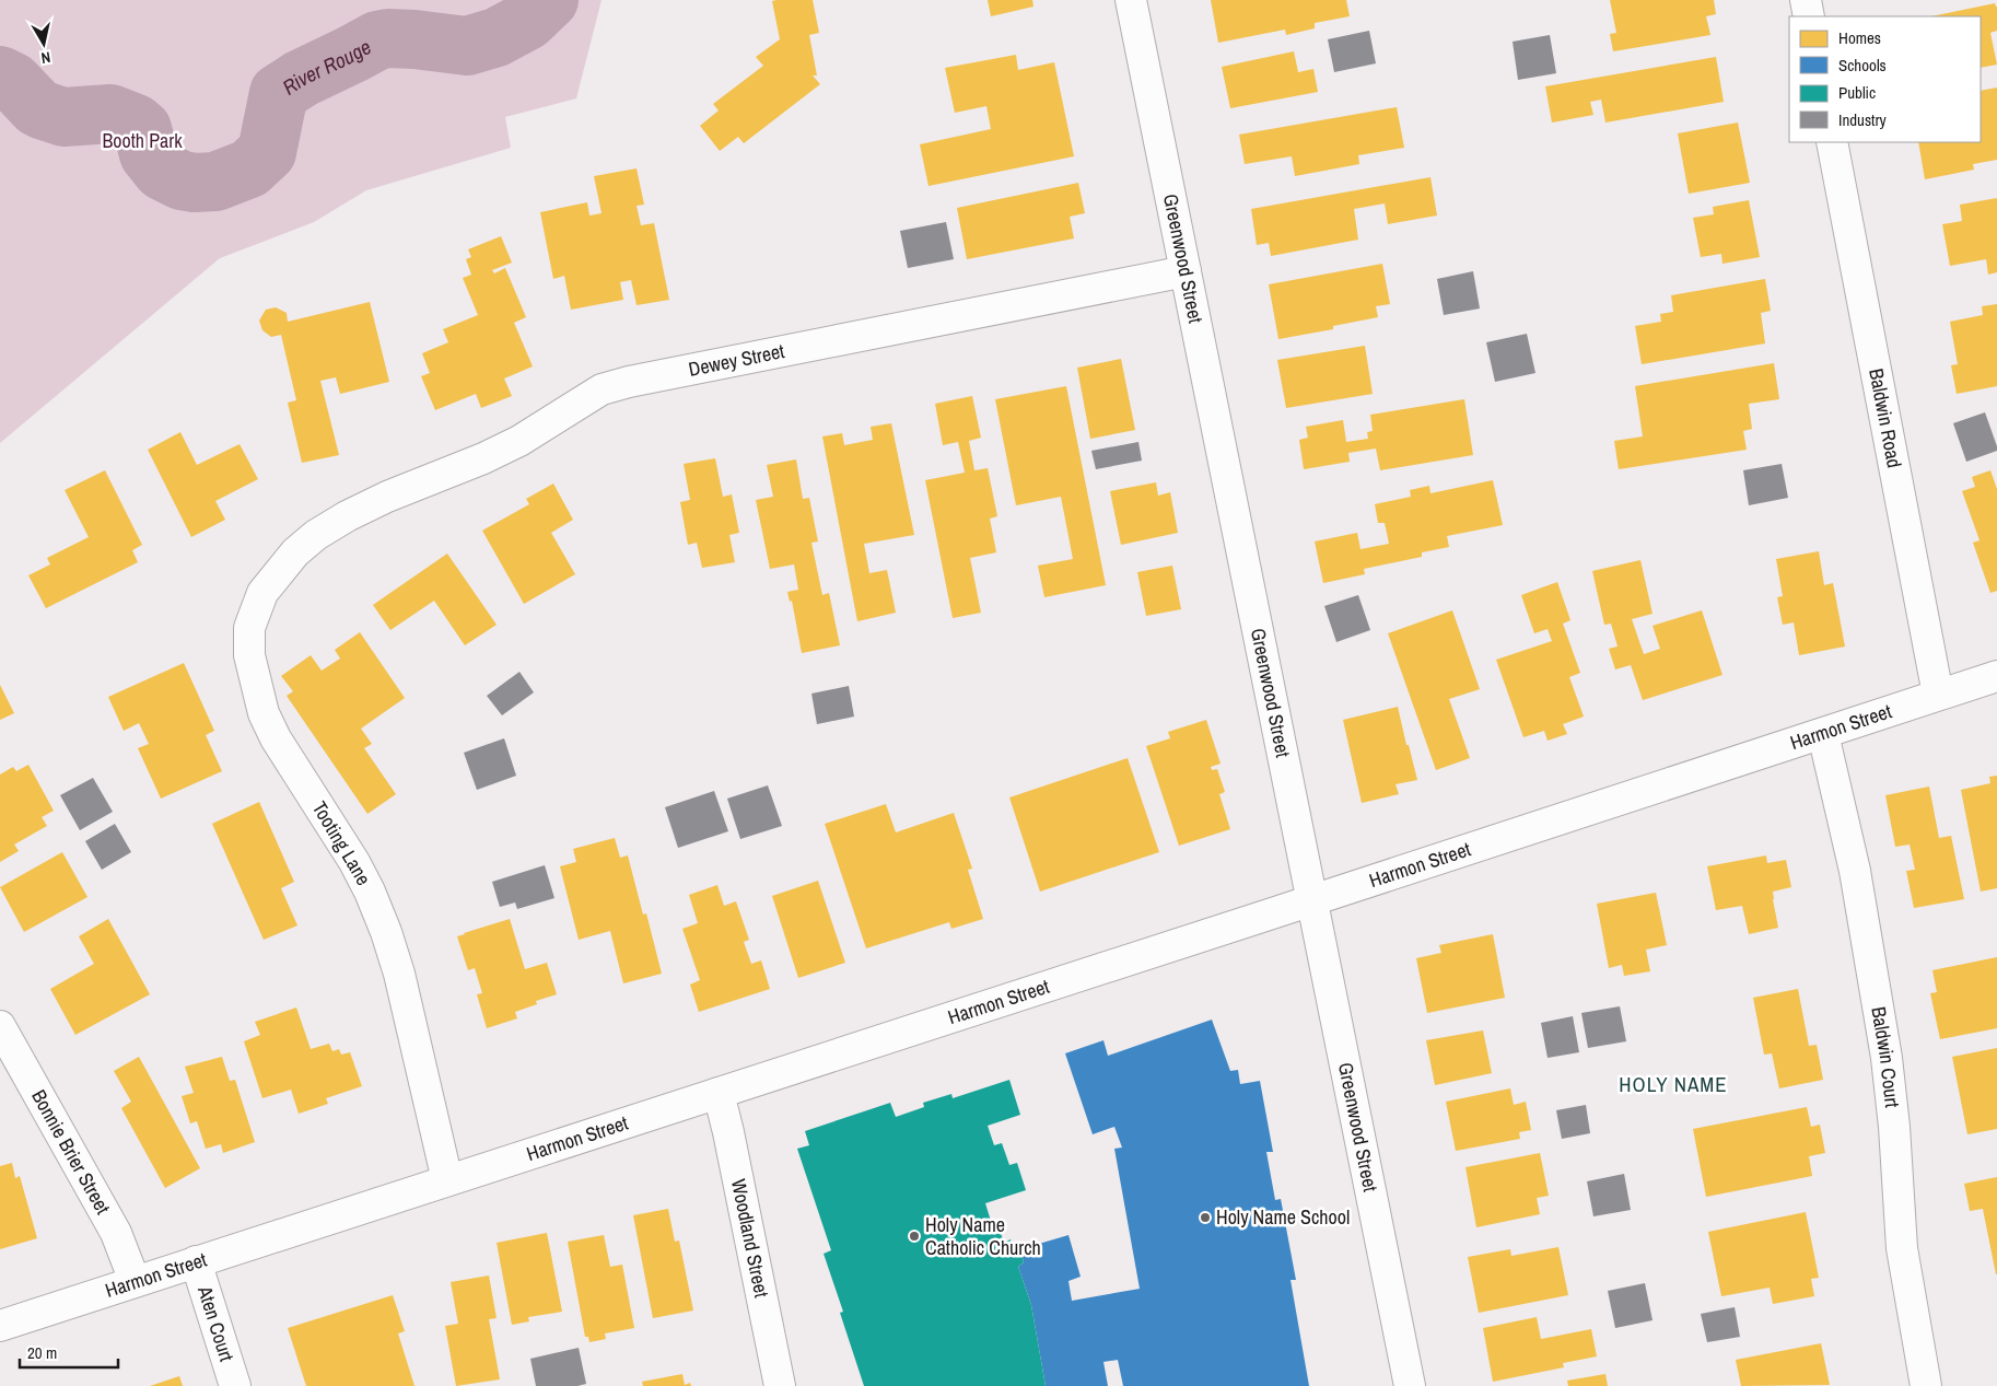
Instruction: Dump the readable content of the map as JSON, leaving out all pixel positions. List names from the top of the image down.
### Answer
{
  "streets": {
    "street": [
      "Greenwood Street",
      "Dewey Street",
      "Baldwin Road",
      "Harmon Street",
      "Tooting Lane",
      "Baldwin Court",
      "Bonnie Brier Street",
      "Woodland Street",
      "Aten Court"
    ]
  },
  "crossings": [
    ["Greenwood Street", "Dewey Street"],
    ["Greenwood Street", "Harmon Street"],
    ["Dewey Street", "Tooting Lane"],
    ["Baldwin Road", "Harmon Street"],
    ["Harmon Street", "Tooting Lane"],
    ["Harmon Street", "Baldwin Court"],
    ["Harmon Street", "Bonnie Brier Street"],
    ["Harmon Street", "Woodland Street"],
    ["Harmon Street", "Aten Court"]
  ],
  "districts": ["HOLY NAME"],
  "water": ["River Rouge"],
  "parks": ["Booth Park"],
  "places": ["Holy Name School", "Holy Name Catholic Church"],
  "legend": [
    "Homes",
    "Schools",
    "Public",
    "Industry"
  ],
  "scale_bar": "20 m",
  "north": "bottom"
}
